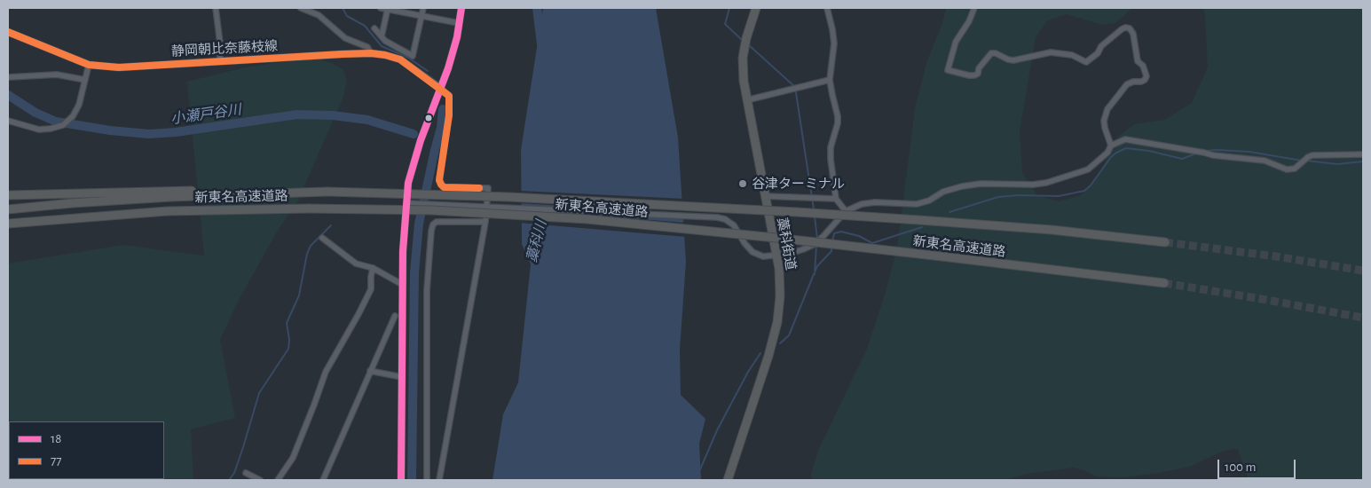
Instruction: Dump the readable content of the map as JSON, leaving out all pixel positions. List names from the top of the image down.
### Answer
{
  "streets": {
    "highway": ["新東名高速道路", "藁科街道"],
    "main road": ["静岡朝比奈藤枝線"]
  },
  "water": ["小瀬戸谷川", "藁科川"],
  "places": ["谷津ターミナル"],
  "lines": ["transit line 18", "transit line 77"],
  "legend": ["18", "77"],
  "scale_bar": "100 m"
}
